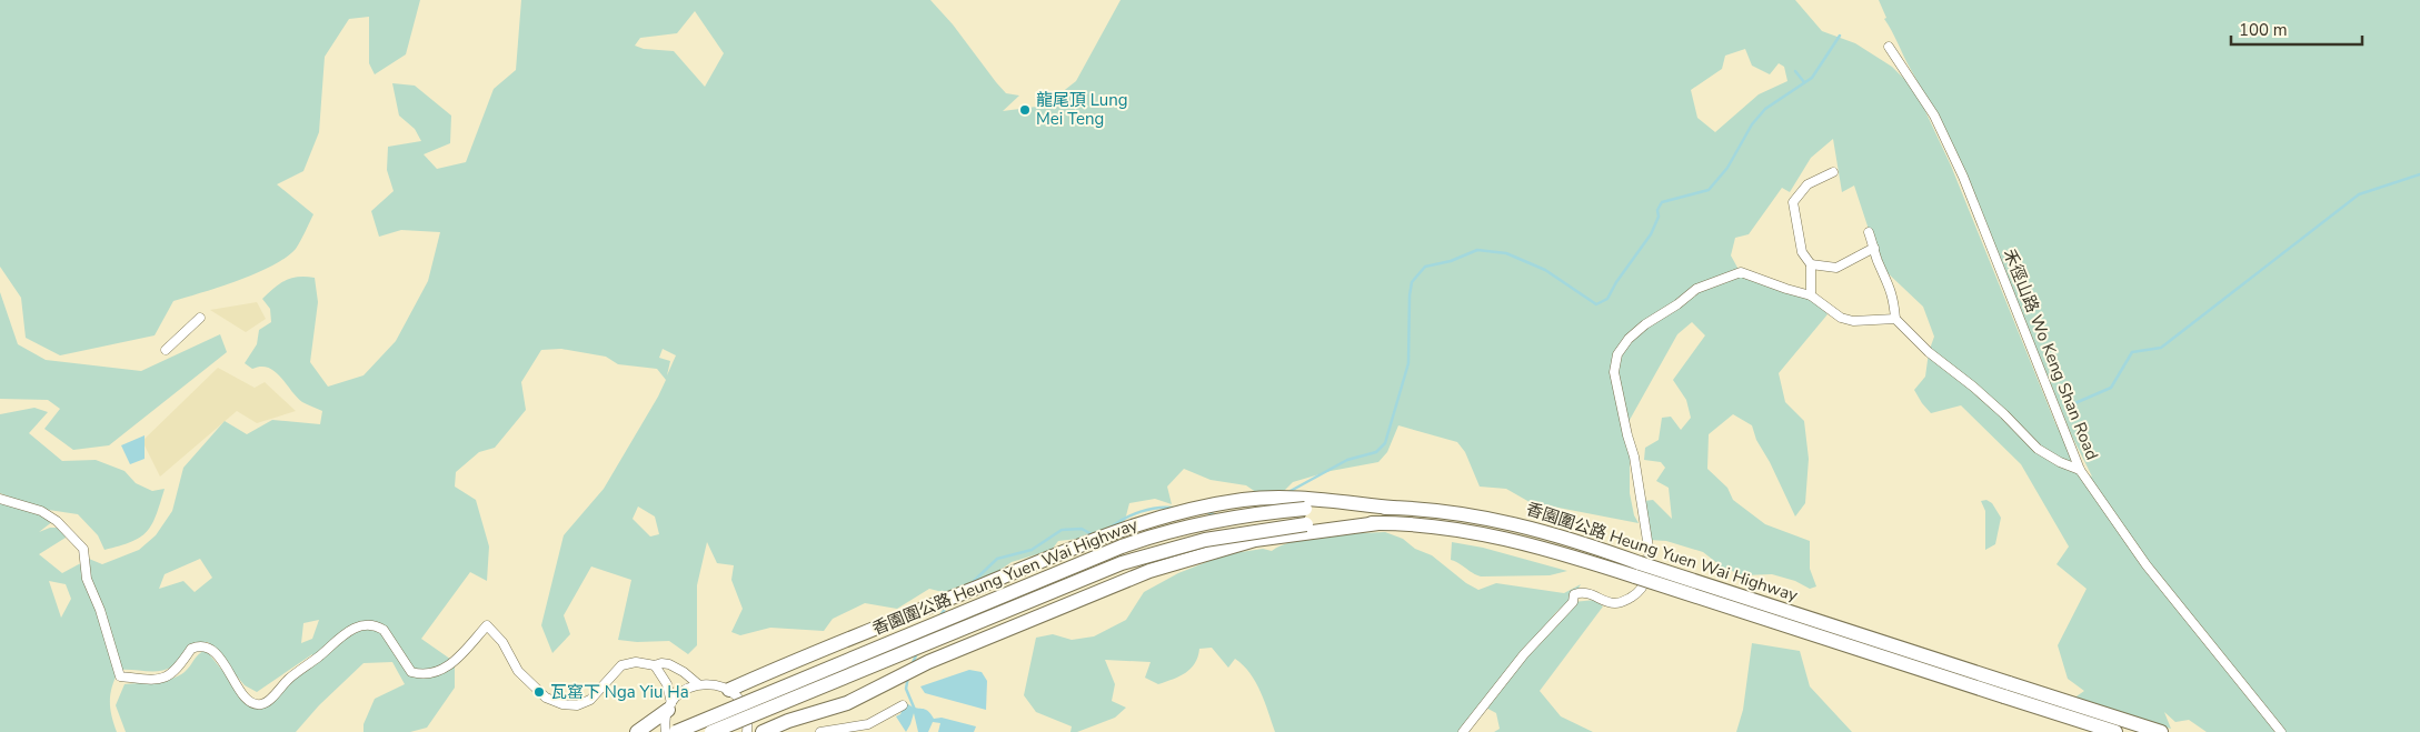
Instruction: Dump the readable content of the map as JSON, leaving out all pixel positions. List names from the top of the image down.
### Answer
{
  "streets": {
    "highway": ["香園圍公路 Heung Yuen Wai Highway"],
    "street": ["禾徑山路 Wo Keng Shan Road"]
  },
  "places": ["龍尾頂 Lung Mei Teng", "瓦窰下 Nga Yiu Ha"],
  "scale_bar": "100 m"
}
